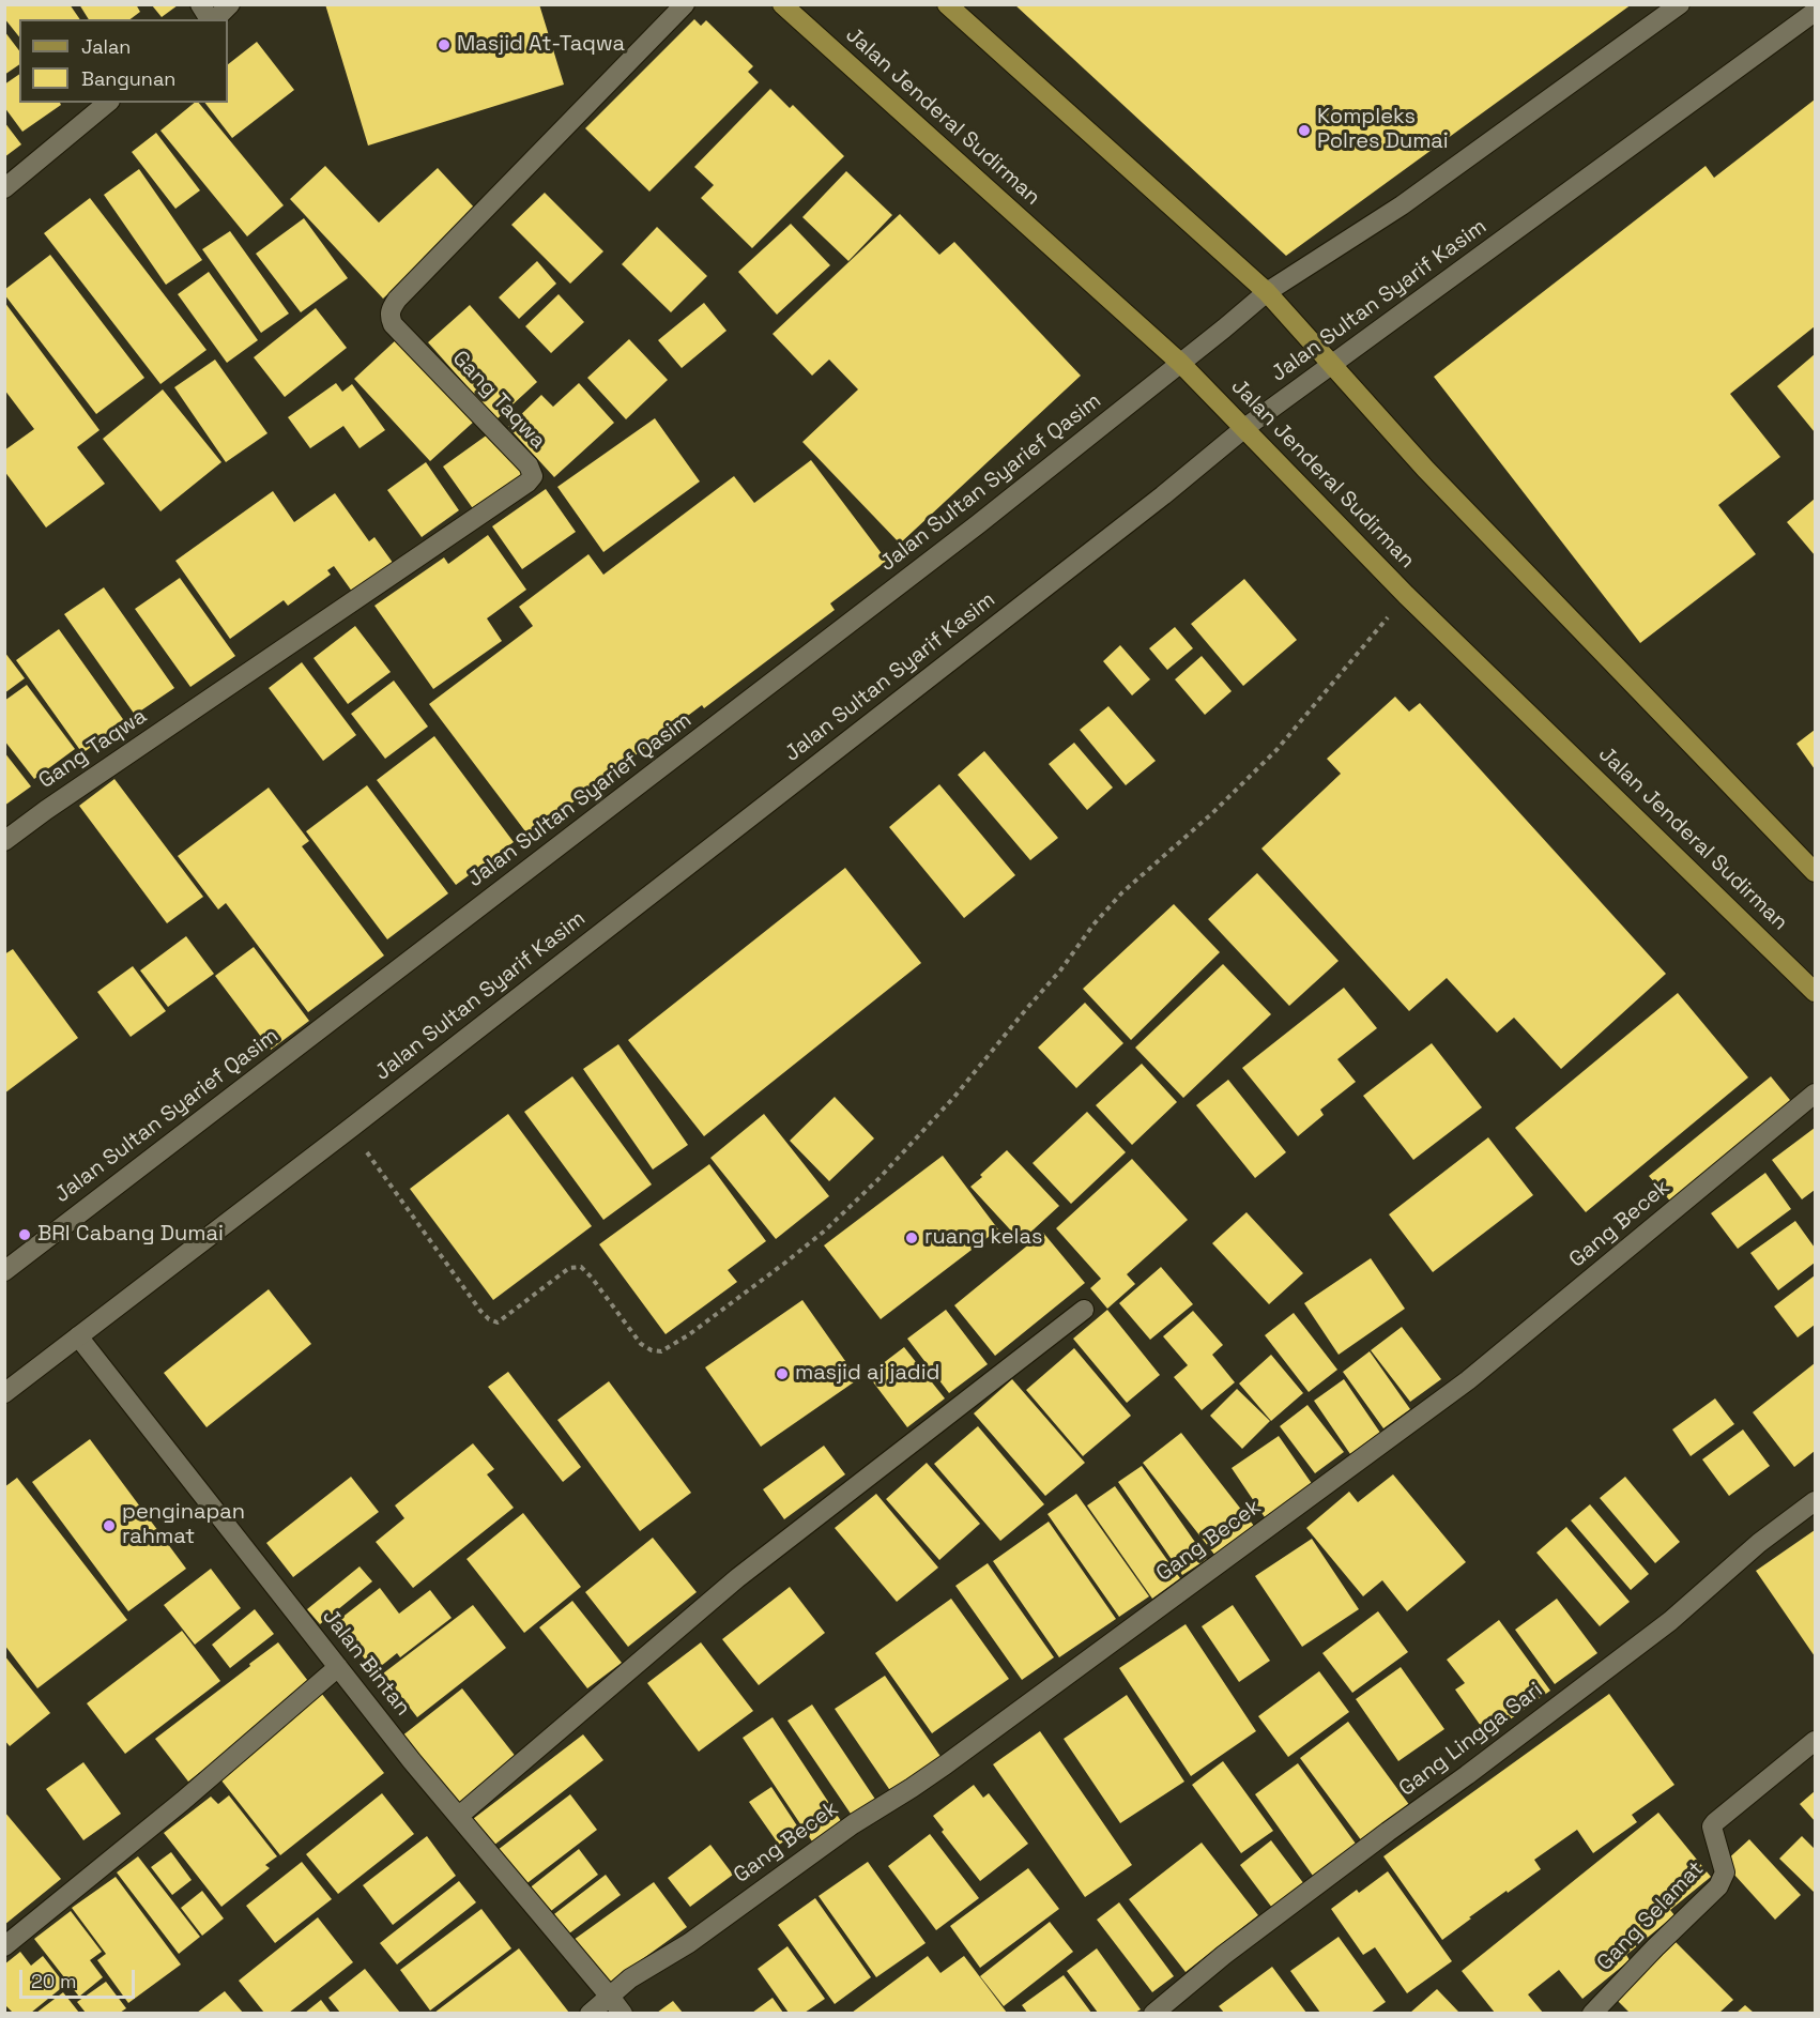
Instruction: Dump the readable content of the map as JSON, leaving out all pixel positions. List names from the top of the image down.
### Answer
{
  "streets": {
    "main road": ["Jalan Jenderal Sudirman"],
    "street": [
      "Jalan Sultan Syarif Kasim",
      "Gang Taqwa",
      "Jalan Sultan Syarief Qasim",
      "Gang Becek",
      "Jalan Bintan",
      "Gang Lingga Sari",
      "Gang Selamat"
    ]
  },
  "crossings": [
    ["Jalan Jenderal Sudirman", "Jalan Sultan Syarif Kasim"],
    ["Jalan Jenderal Sudirman", "Jalan Sultan Syarief Qasim"],
    ["Jalan Sultan Syarif Kasim", "Jalan Bintan"],
    ["Gang Becek", "Jalan Bintan"]
  ],
  "places": [
    "Masjid At-Taqwa",
    "Kompleks Polres Dumai",
    "BRI Cabang Dumai",
    "ruang kelas",
    "masjid aj jadid",
    "penginapan rahmat"
  ],
  "legend": ["Jalan", "Bangunan"],
  "scale_bar": "20 m"
}
